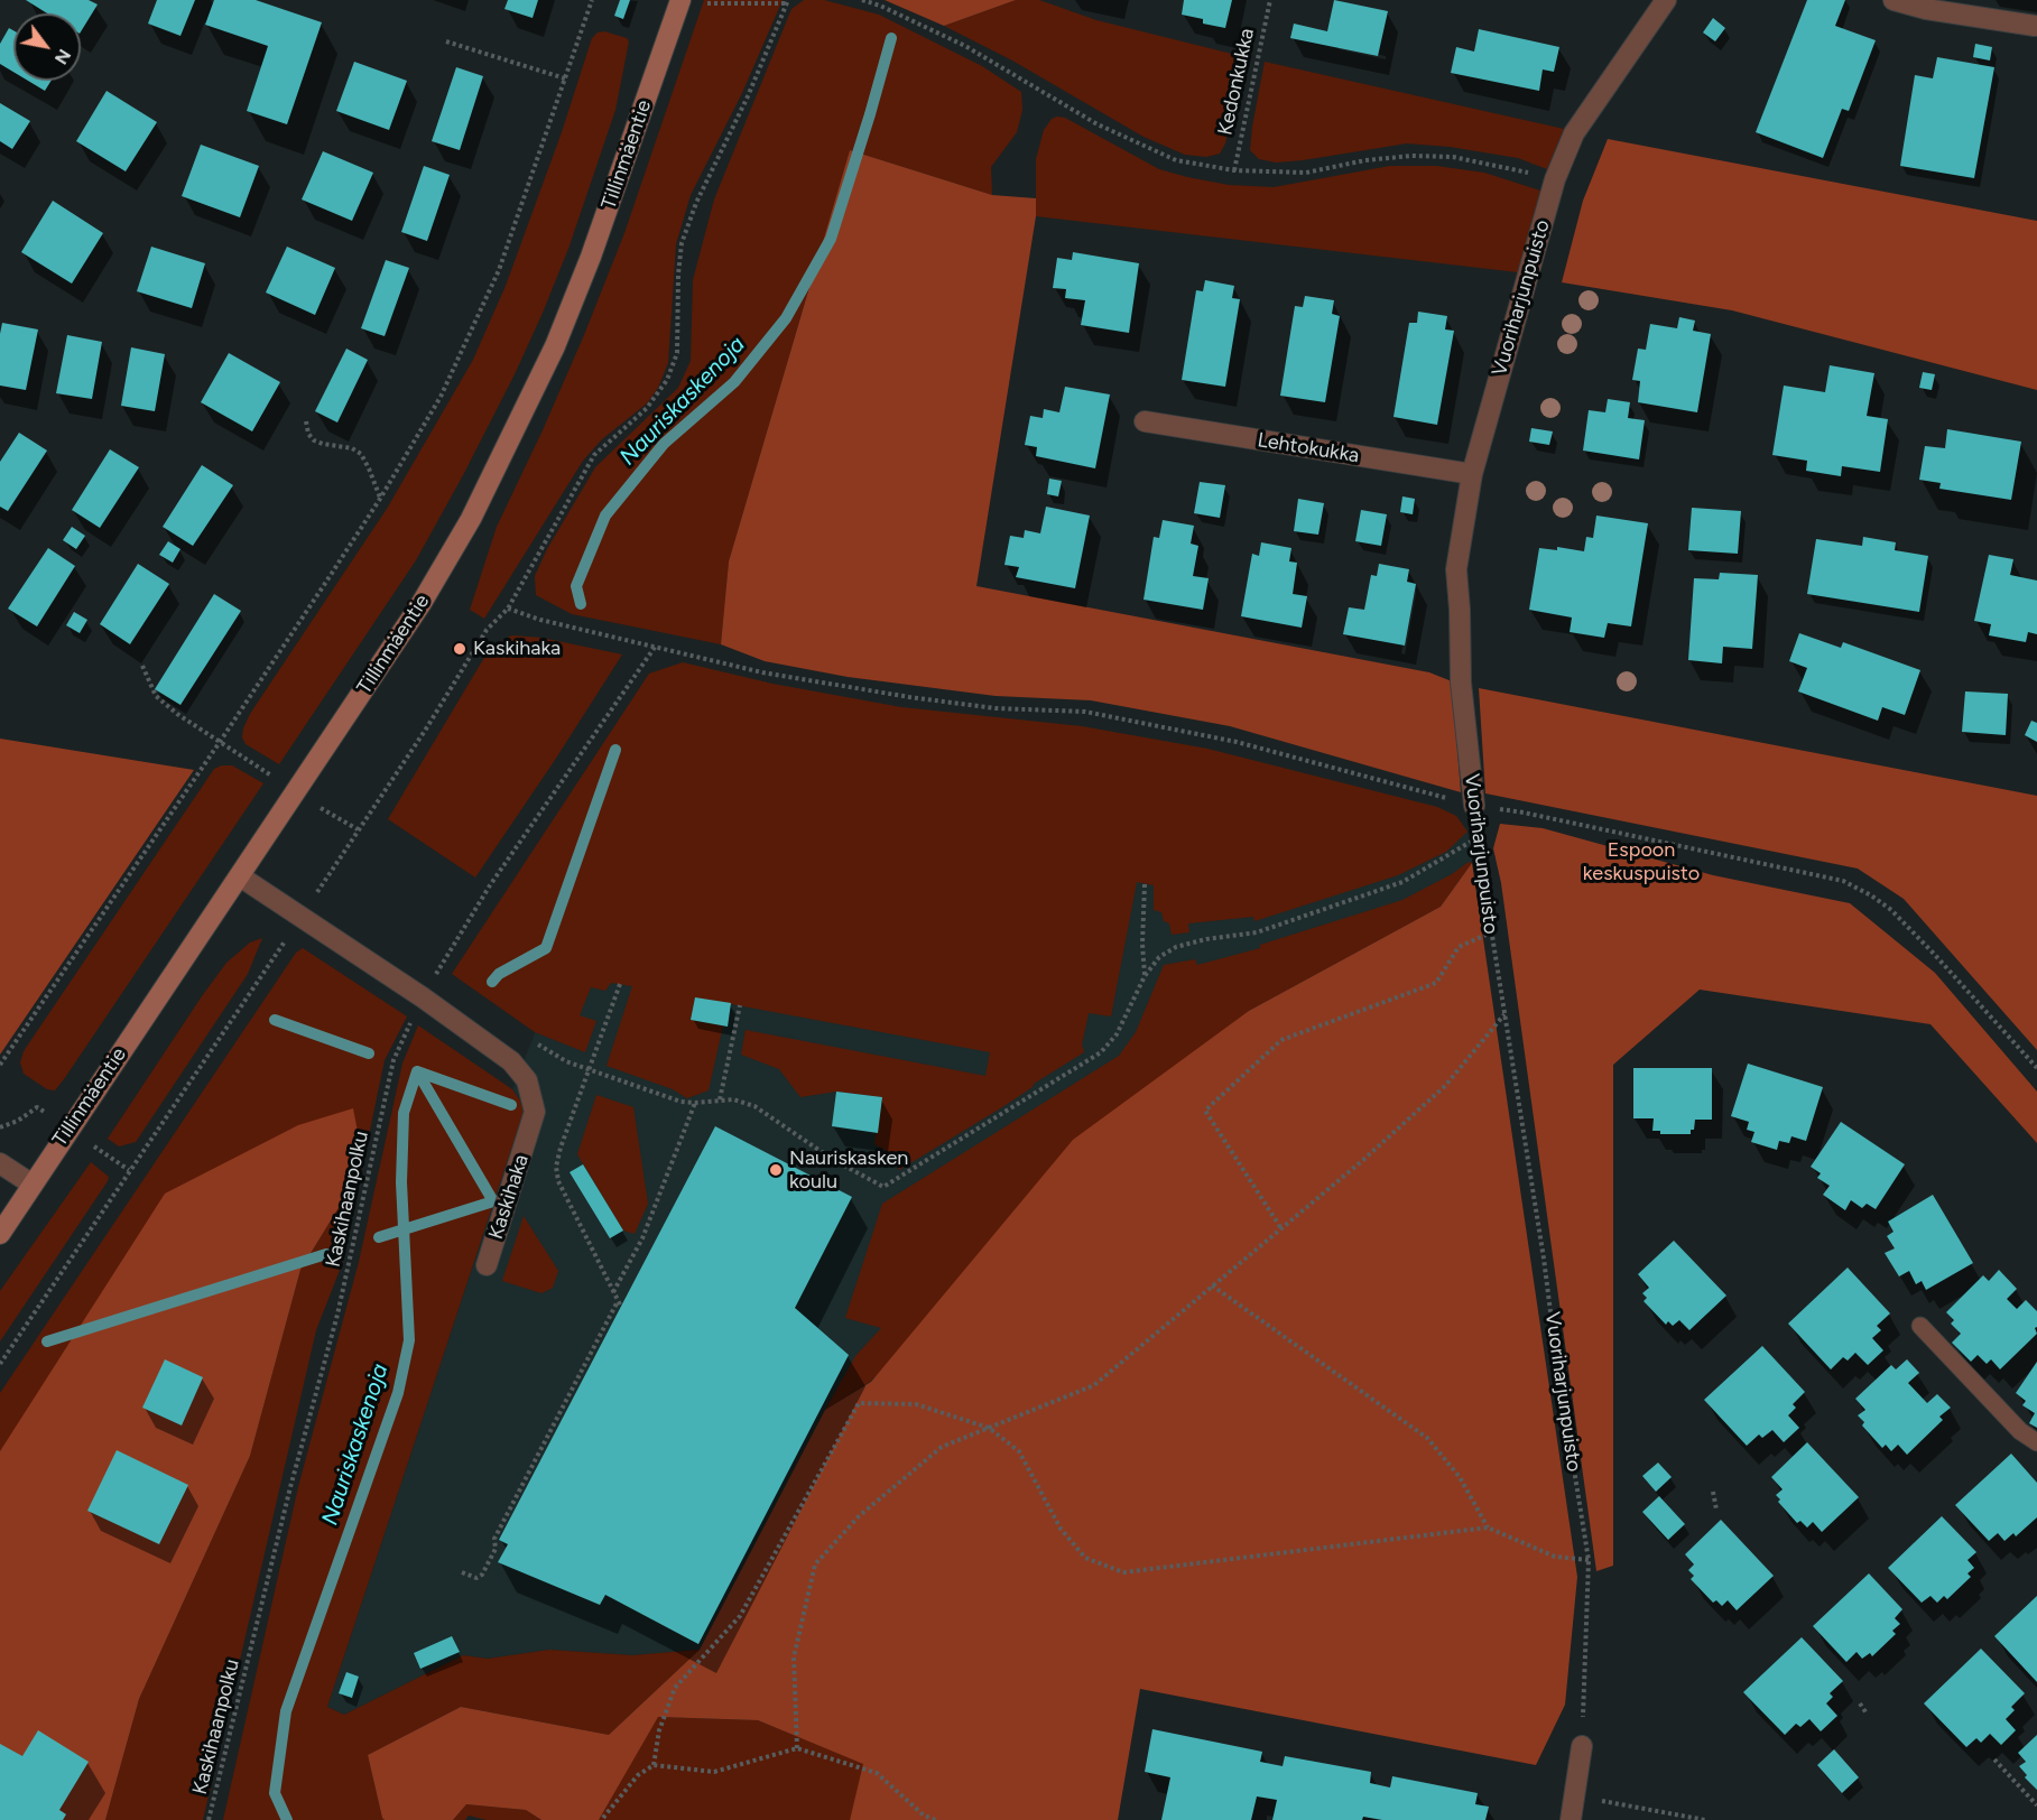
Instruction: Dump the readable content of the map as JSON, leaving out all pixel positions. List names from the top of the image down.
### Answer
{
  "streets": {
    "street": [
      "Tillinmäentie",
      "Vuoriharjunpuisto",
      "Lehtokukka",
      "Kaskihaka"
    ],
    "path": ["Kedonkukka", "Kaskihaanpolku"]
  },
  "crossings": [
    ["Tillinmäentie", "Kaskihaka"],
    ["Vuoriharjunpuisto", "Lehtokukka"],
    ["Kaskihaka", "Kaskihaanpolku"]
  ],
  "water": ["Nauriskaskenoja"],
  "parks": ["Espoon keskuspuisto"],
  "places": ["Kaskihaka", "Nauriskasken koulu"],
  "north": "bottom right"
}
